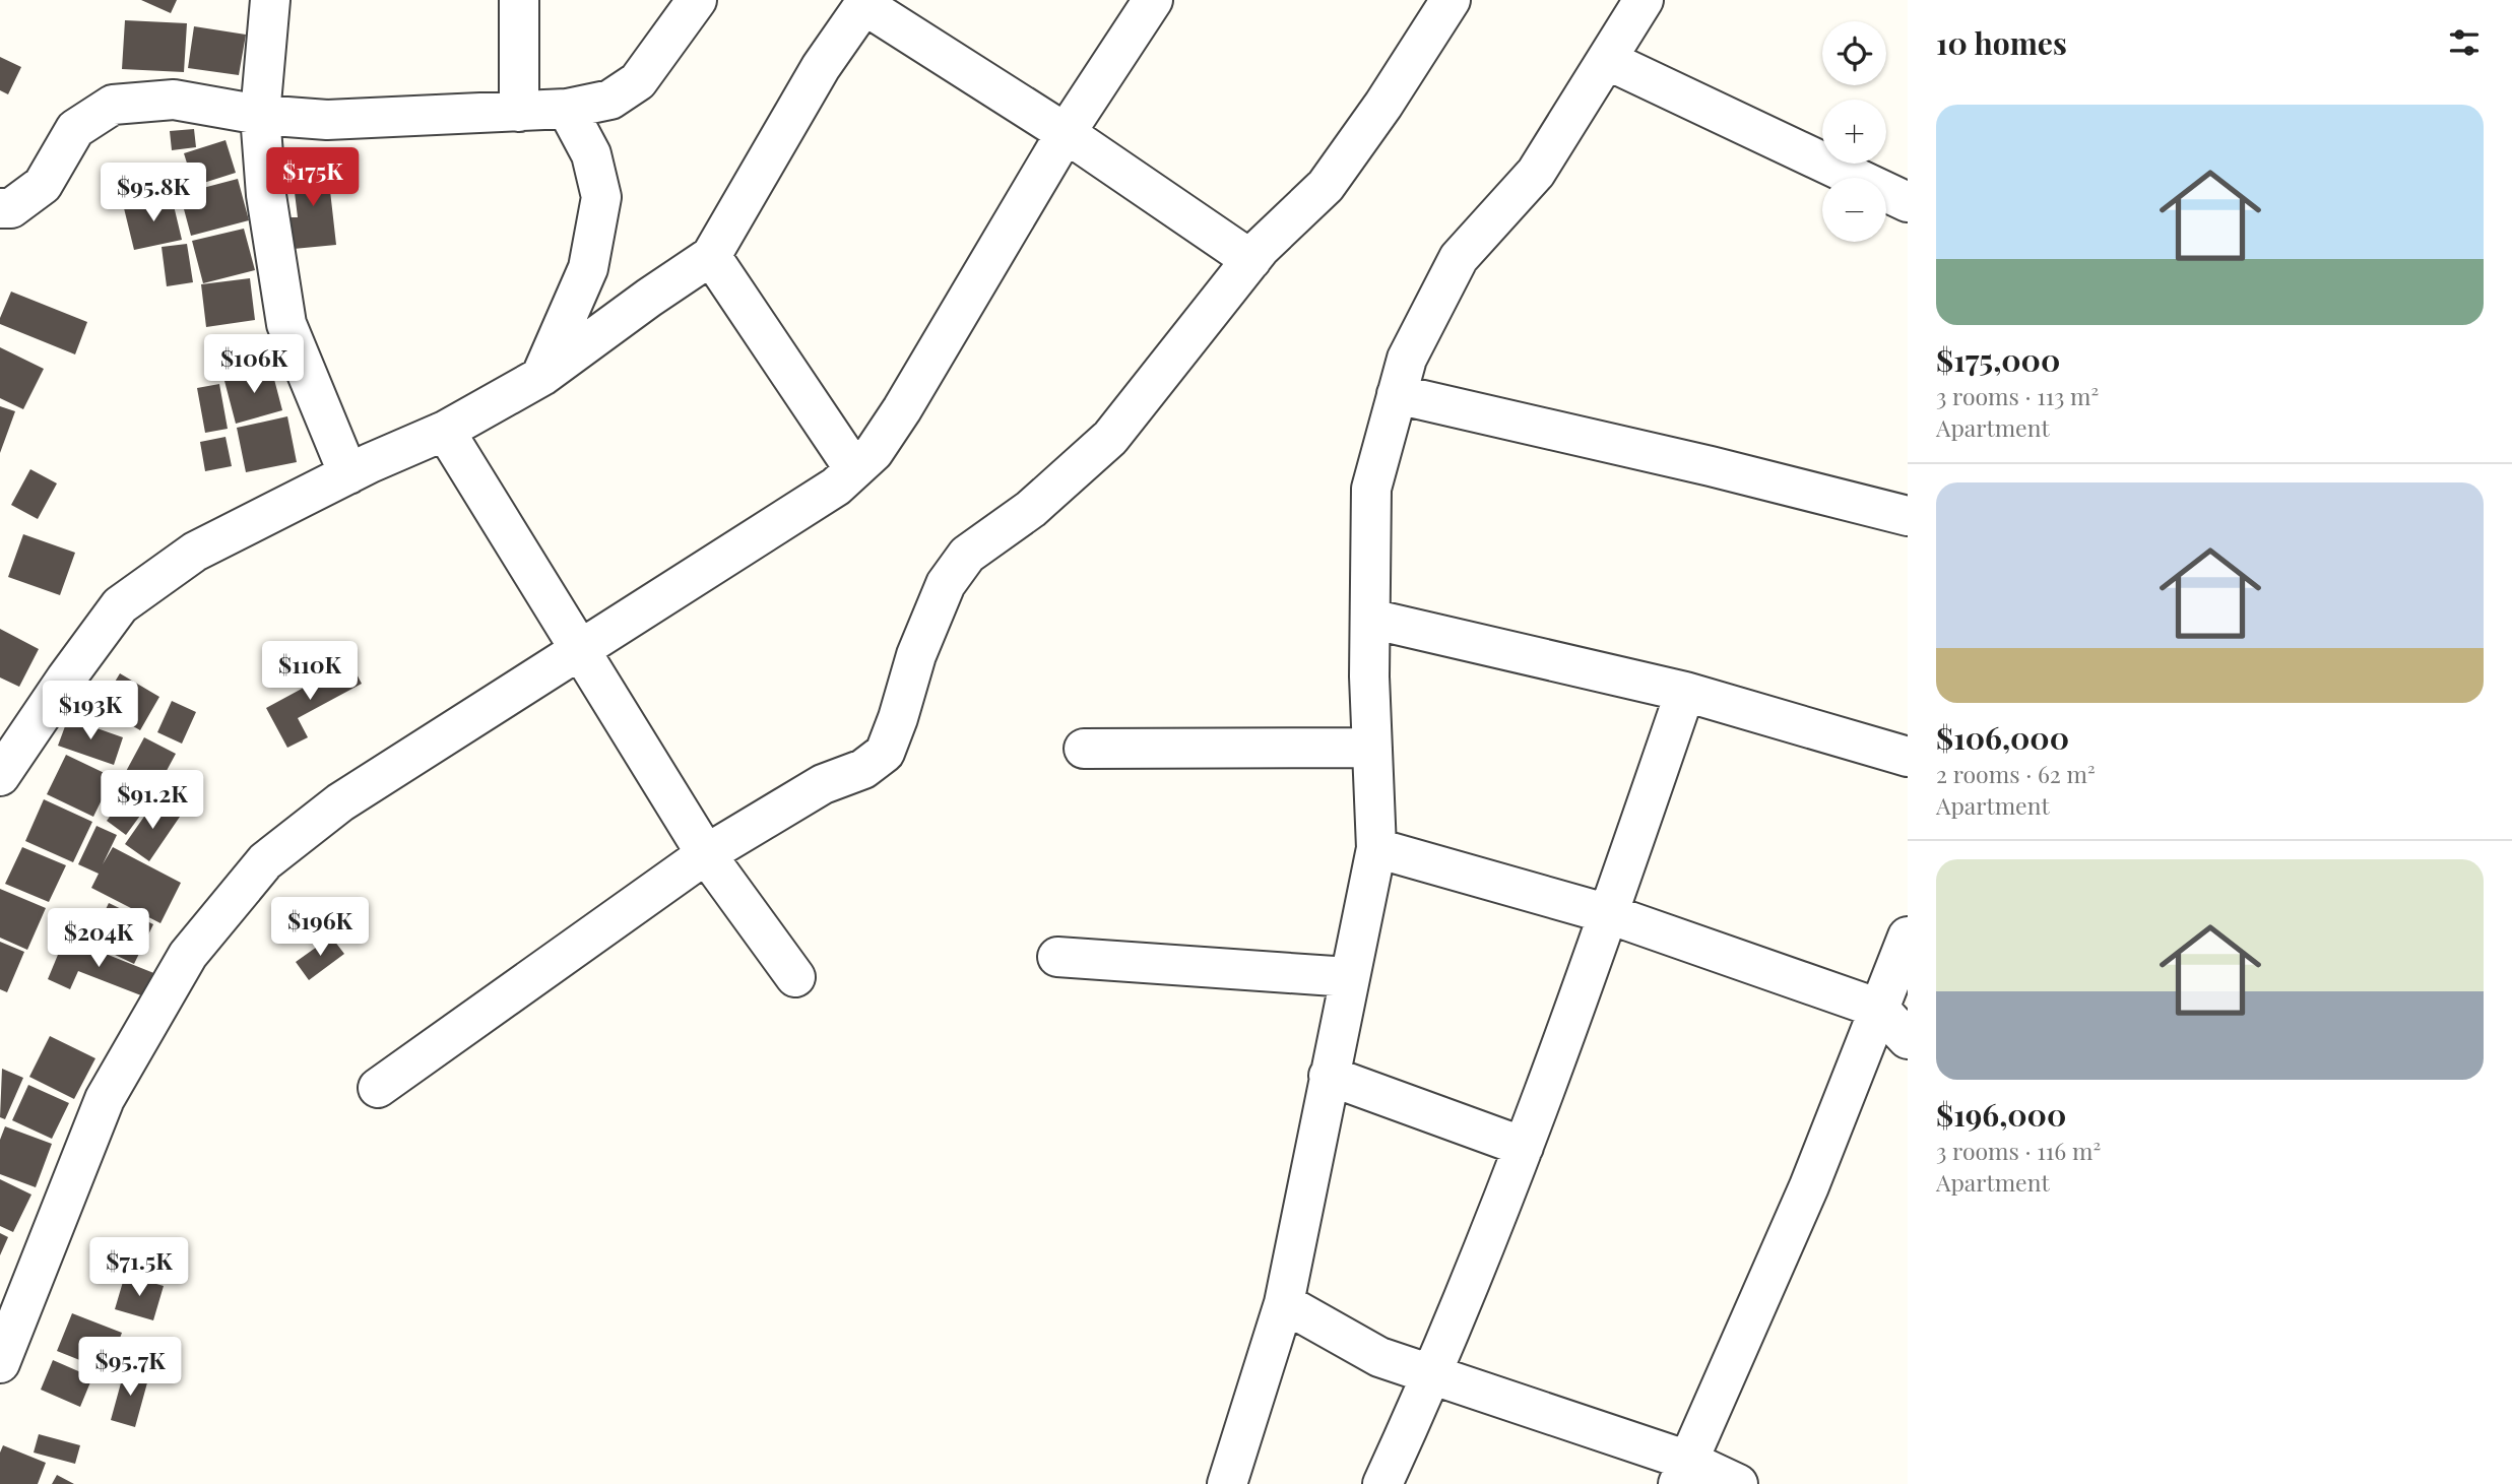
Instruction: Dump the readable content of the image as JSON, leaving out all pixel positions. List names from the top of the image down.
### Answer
{
  "page": {
    "heading": "10 homes",
    "map_buttons": ["+", "−"],
    "list": [
      {
        "name": "$175,000",
        "note": "3 rooms · 113 m² · Apartment"
      },
      {
        "name": "$106,000",
        "note": "2 rooms · 62 m² · Apartment"
      },
      {
        "name": "$196,000",
        "note": "3 rooms · 116 m² · Apartment"
      }
    ],
    "price": [
      "$175K",
      "$95.8K",
      "$106K",
      "$110K",
      "$193K",
      "$91.2K",
      "$196K",
      "$204K",
      "$71.5K",
      "$95.7K"
    ]
  }
}
